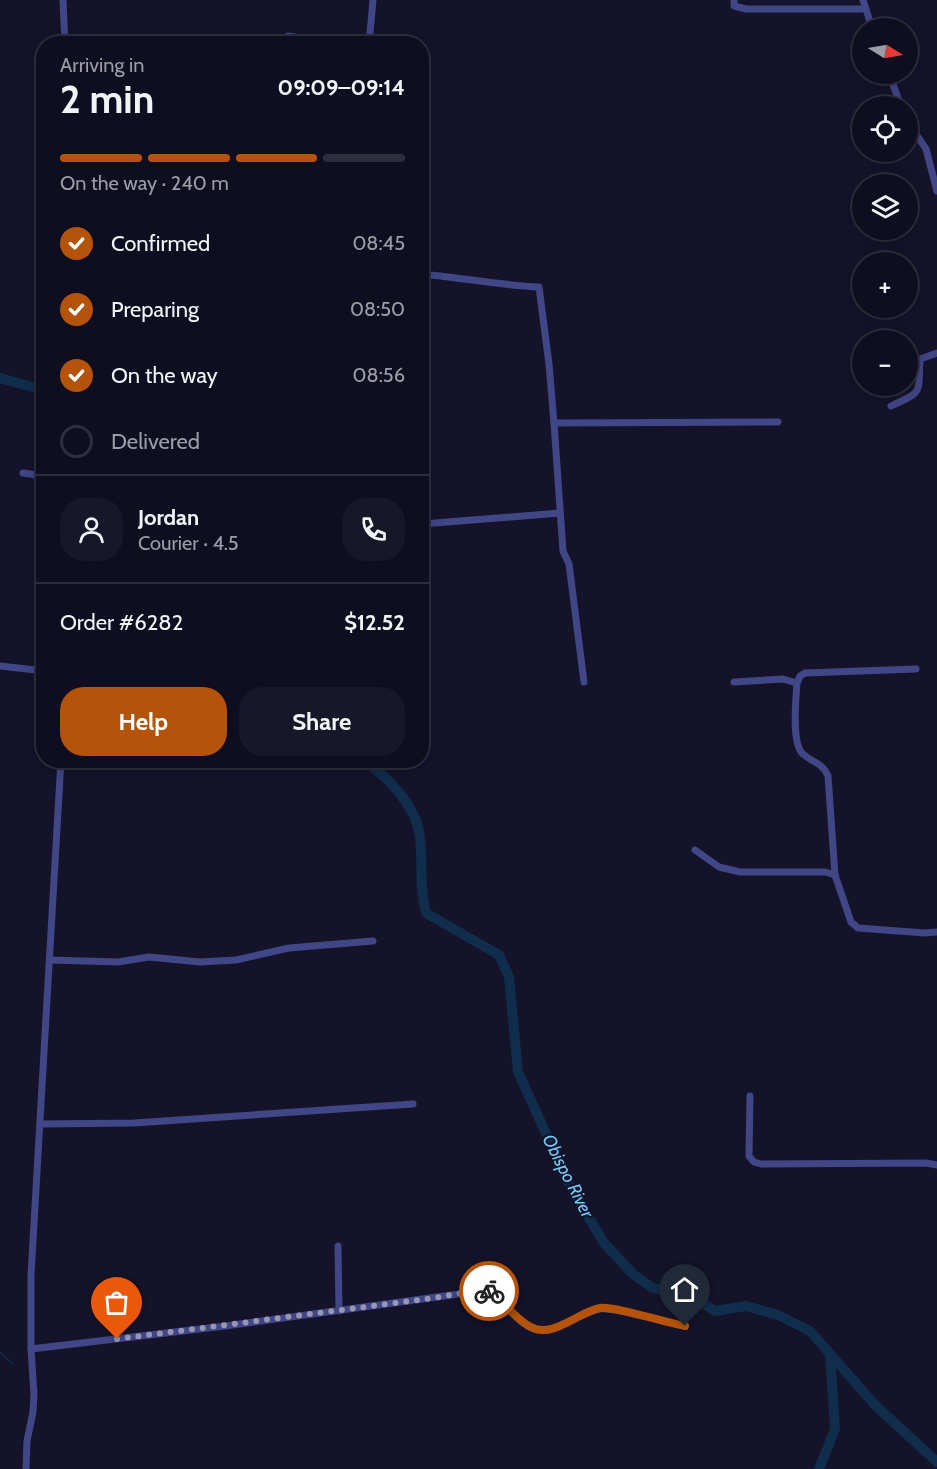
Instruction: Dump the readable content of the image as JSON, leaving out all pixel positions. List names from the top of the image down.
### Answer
{
  "water": ["Obispo River"],
  "north": "right",
  "page": {
    "map_buttons": ["+", "−"],
    "heading": ["2 min", "Arriving in", "09:09–09:14"],
    "panel": [
      "Jordan",
      "Courier · 4.5",
      "Order #6282",
      "$12.52"
    ],
    "bar": "On the way · 240 m",
    "list": [
      ["Confirmed", "08:45"],
      ["Preparing", "08:50"],
      ["On the way", "08:56"],
      "Delivered"
    ],
    "buttons": ["Help", "Share"]
  }
}
